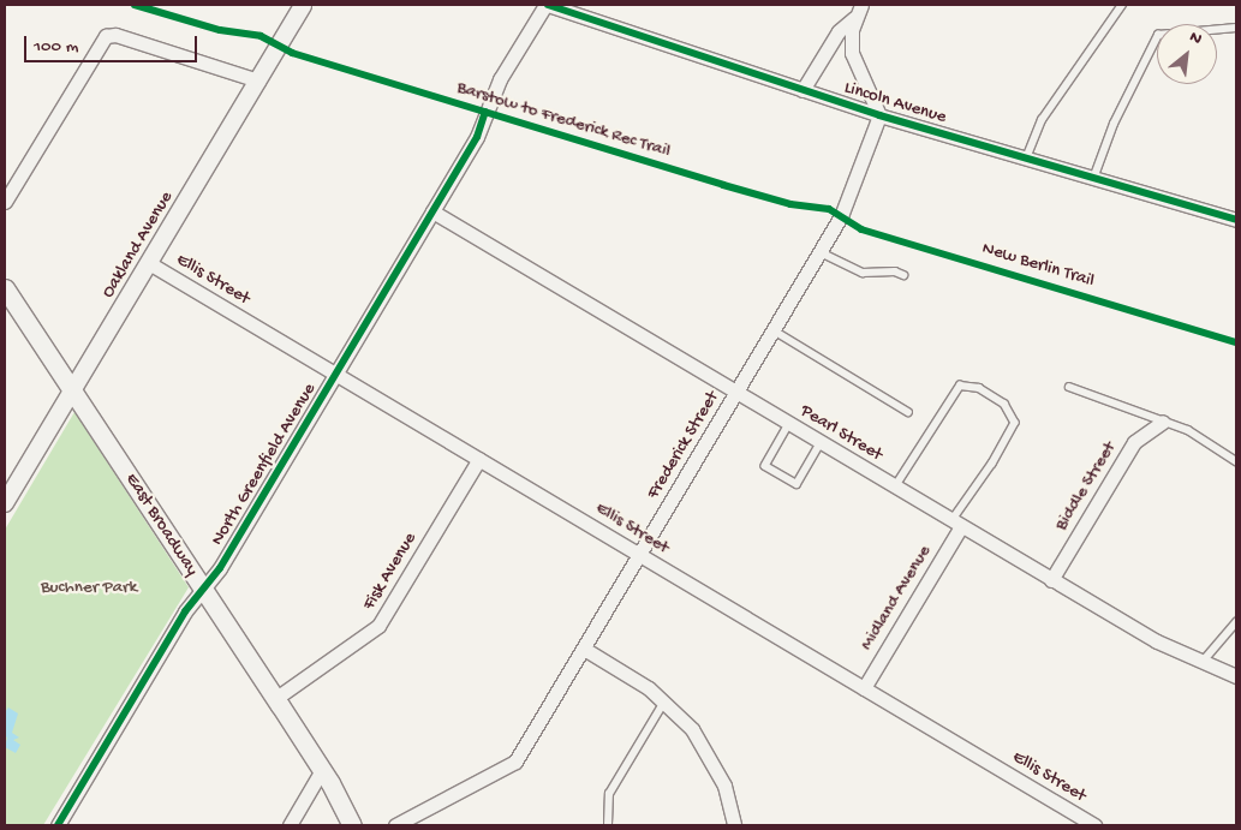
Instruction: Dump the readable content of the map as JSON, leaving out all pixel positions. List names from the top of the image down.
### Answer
{
  "streets": {
    "main road": ["East Broadway"],
    "street": [
      "Lincoln Avenue",
      "Oakland Avenue",
      "Ellis Street",
      "Pearl Street",
      "Frederick Street",
      "North Greenfield Avenue",
      "Biddle Street",
      "Fisk Avenue",
      "Midland Avenue"
    ],
    "cycle path": ["Barstow to Frederick Rec Trail"]
  },
  "crossings": [
    ["Lincoln Avenue", "Frederick Street"],
    ["Lincoln Avenue", "North Greenfield Avenue"],
    ["Oakland Avenue", "Ellis Street"],
    ["Oakland Avenue", "East Broadway"],
    ["Ellis Street", "Frederick Street"],
    ["Ellis Street", "North Greenfield Avenue"],
    ["Ellis Street", "Fisk Avenue"],
    ["Ellis Street", "Midland Avenue"],
    ["Pearl Street", "Frederick Street"],
    ["Pearl Street", "North Greenfield Avenue"],
    ["Pearl Street", "Biddle Street"],
    ["Pearl Street", "Midland Avenue"],
    ["North Greenfield Avenue", "East Broadway"],
    ["East Broadway", "Fisk Avenue"]
  ],
  "parks": ["Buchner Park"],
  "scale_bar": "100 m",
  "north": "top right"
}
